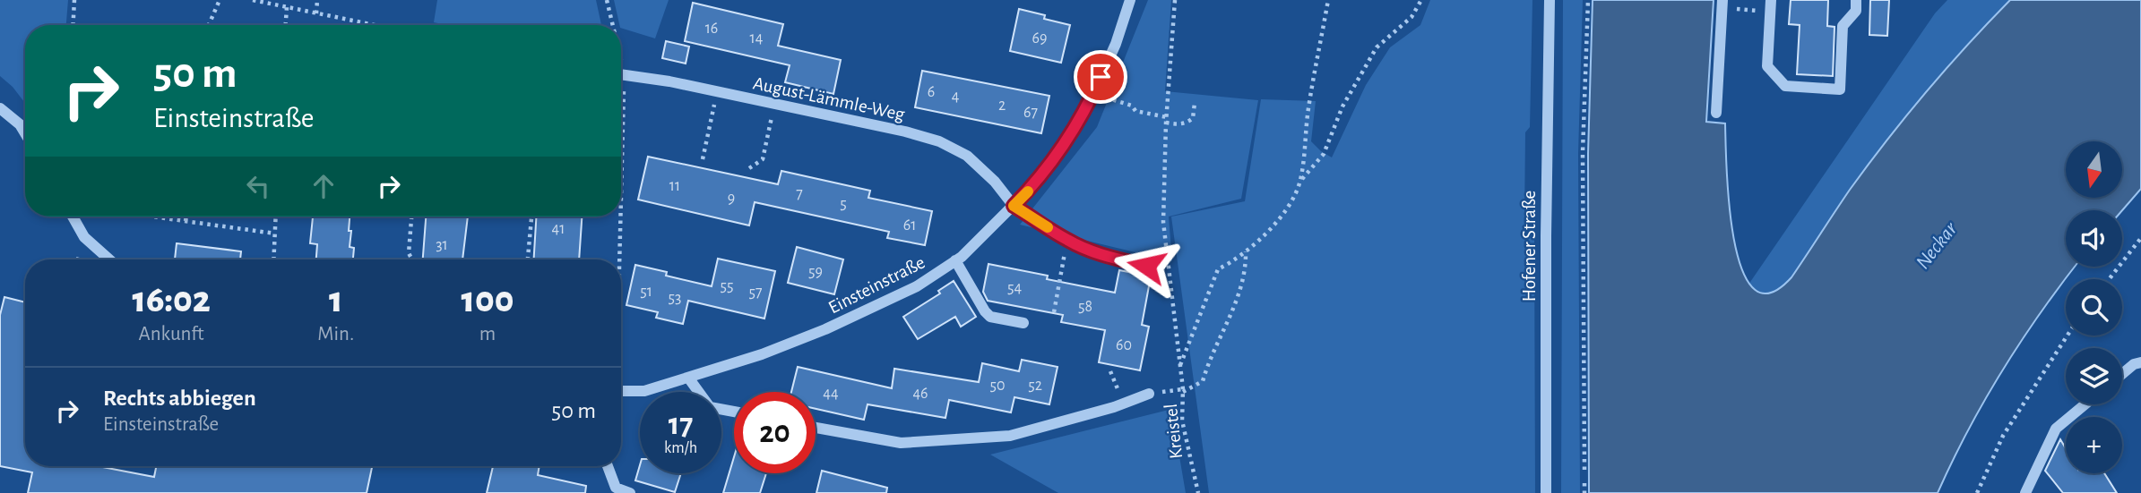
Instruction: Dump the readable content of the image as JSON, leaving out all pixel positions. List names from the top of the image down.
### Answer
{
  "streets": {
    "street": ["August-Lämmle-Weg", "Hofener Straße", "Einsteinstraße"],
    "path": ["Kreistel"]
  },
  "crossings": [
    ["August-Lämmle-Weg", "Einsteinstraße"]
  ],
  "water": ["Neckar"],
  "house_numbers": [
    "16",
    "14",
    "69",
    "6",
    "4",
    "2",
    "67",
    "11",
    "7",
    "9",
    "5",
    "61",
    "41",
    "31",
    "59",
    "55",
    "54",
    "51",
    "57",
    "53",
    "58",
    "60",
    "50",
    "52",
    "44",
    "46"
  ],
  "north": "bottom",
  "page": {
    "turn": ["50 m", "Einsteinstraße"],
    "map_buttons": "+",
    "eta": [
      "16:02",
      "Ankunft",
      "1",
      "Min.",
      "100",
      "m"
    ],
    "list": [
      {
        "name": "Rechts abbiegen",
        "note": "Einsteinstraße",
        "value": "50 m"
      }
    ],
    "speed": "17 km/h",
    "limit": "20"
  }
}
